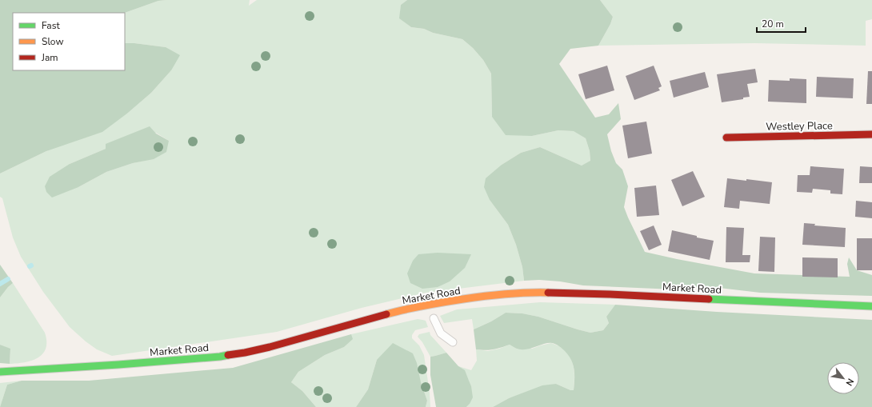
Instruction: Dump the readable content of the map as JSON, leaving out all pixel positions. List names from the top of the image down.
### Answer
{
  "streets": {
    "street": ["Westley Place", "Market Road"]
  },
  "legend": ["Fast", "Slow", "Jam"],
  "scale_bar": "20 m",
  "north": "bottom right"
}
